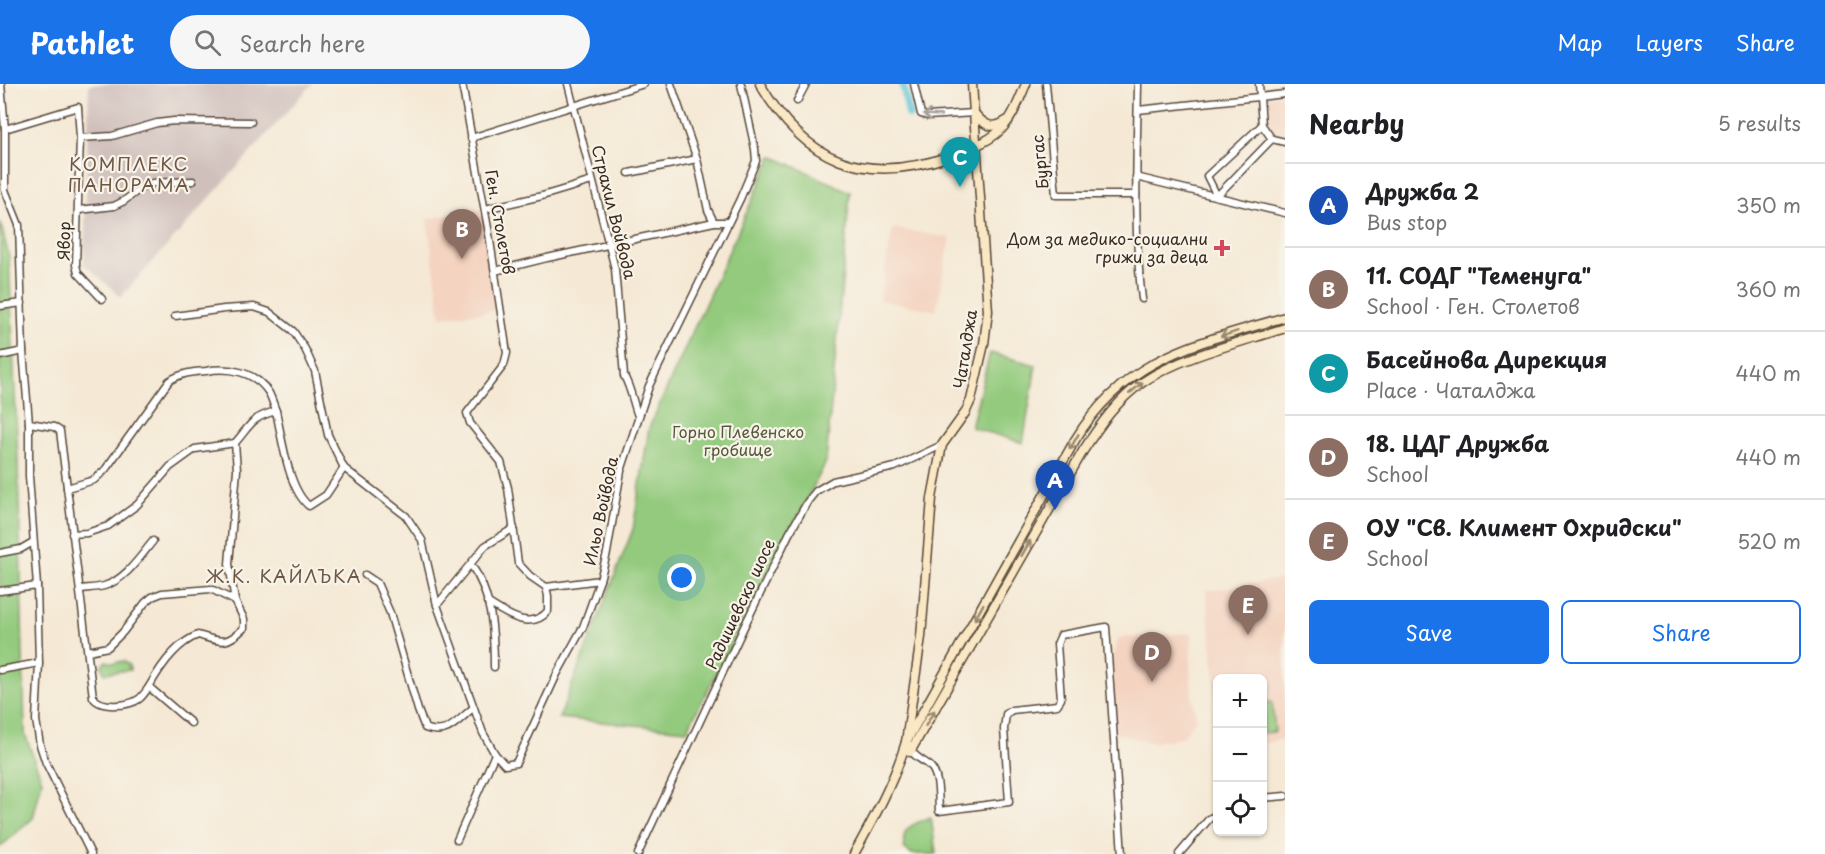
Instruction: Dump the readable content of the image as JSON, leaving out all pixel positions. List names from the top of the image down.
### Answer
{
  "streets": {
    "street": [
      "Бургас",
      "Страхил Войвода",
      "Ген. Столетов",
      "Явор",
      "Чаталджа",
      "Ильо Войвода",
      "Радишевско шосе"
    ]
  },
  "crossings": [
    ["Страхил Войвода", "Ильо Войвода"],
    ["Чаталджа", "Радишевско шосе"]
  ],
  "districts": ["КОМПЛЕКС ПАНОРАМА", "Ж.К. КАЙЛЪКА"],
  "parks": ["Горно Плевенско гробище"],
  "places": {
    "health": ["Дом за медико-социални грижи за деца"]
  },
  "page": {
    "header": "Pathlet",
    "search": "Search here",
    "nav": ["Map", "Layers", "Share"],
    "heading": ["Nearby", "5 results"],
    "pins": [
      "C",
      "B",
      "A",
      "E",
      "D"
    ],
    "list": [
      {
        "mark": "A",
        "name": "Дружба 2",
        "note": "Bus stop",
        "value": "350 m"
      },
      {
        "mark": "B",
        "name": "11. СОДГ \"Теменуга\"",
        "note": "School · Ген. Столетов",
        "value": "360 m"
      },
      {
        "mark": "C",
        "name": "Басейнова Дирекция",
        "note": "Place · Чаталджа",
        "value": "440 m"
      },
      {
        "mark": "D",
        "name": "18. ЦДГ Дружба",
        "note": "School",
        "value": "440 m"
      },
      {
        "mark": "E",
        "name": "ОУ \"Св. Климент Охридски\"",
        "note": "School",
        "value": "520 m"
      }
    ],
    "buttons": ["Save", "Share"],
    "map_buttons": ["+", "−"]
  }
}
